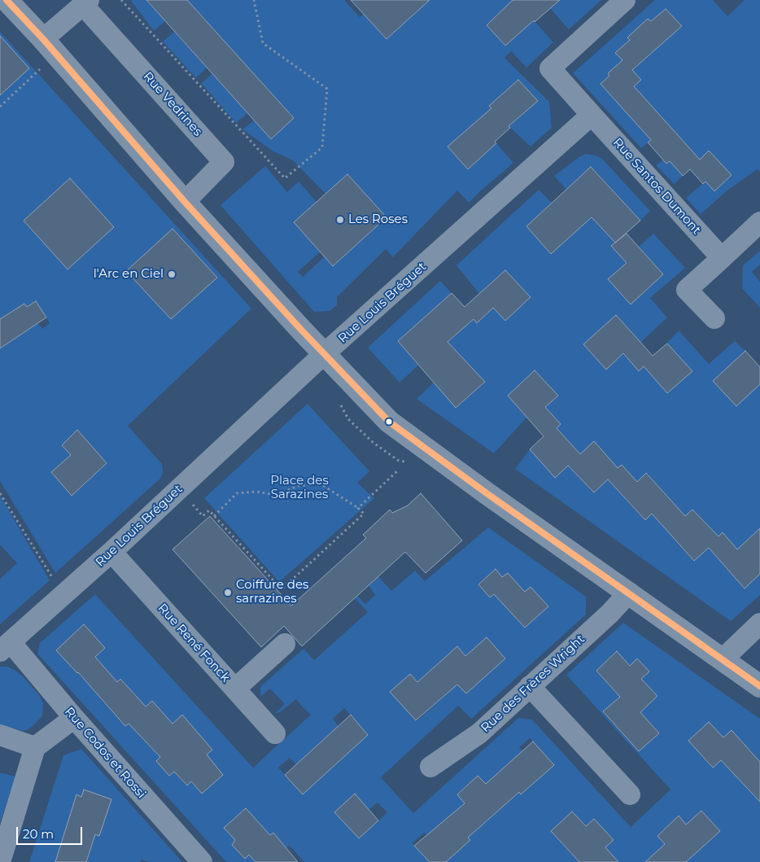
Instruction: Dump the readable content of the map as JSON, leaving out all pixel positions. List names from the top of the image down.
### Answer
{
  "streets": {
    "street": [
      "Rue Vedrines",
      "Rue Santos Dumont",
      "Rue Louis Bréguet",
      "Rue René Fonck",
      "Rue des Frères Wright",
      "Rue Codos et Rossi"
    ]
  },
  "crossings": [
    ["Rue Santos Dumont", "Rue Louis Bréguet"],
    ["Rue Louis Bréguet", "Rue René Fonck"],
    ["Rue Louis Bréguet", "Rue Codos et Rossi"]
  ],
  "parks": ["Place des Sarazines"],
  "places": ["Les Roses", "l'Arc en Ciel", "Coiffure des sarrazines"],
  "scale_bar": "20 m"
}
